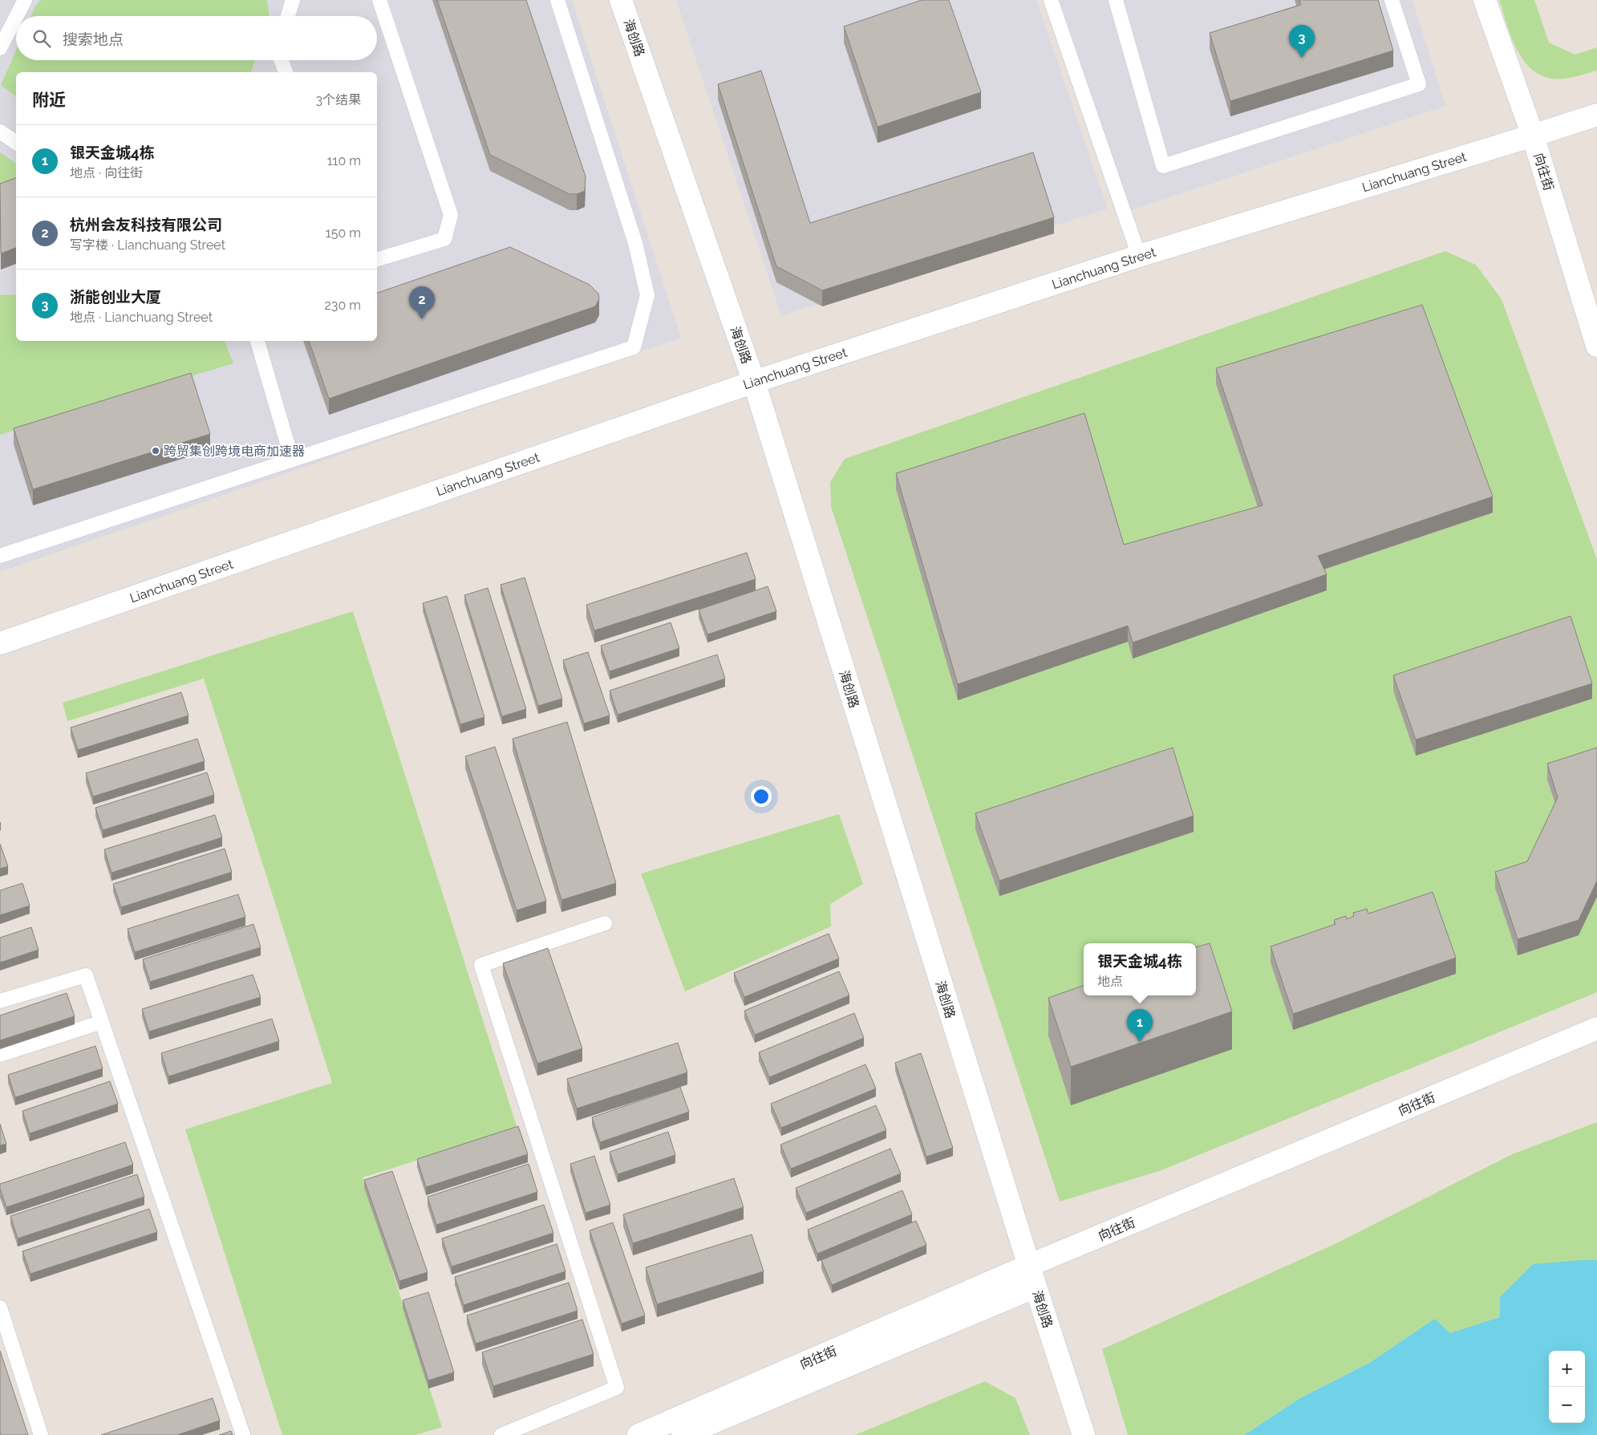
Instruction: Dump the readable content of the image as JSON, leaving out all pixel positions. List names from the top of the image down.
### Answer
{
  "streets": {
    "street": ["海创路", "Lianchuang Street", "向往街"]
  },
  "crossings": [
    ["海创路", "Lianchuang Street"],
    ["海创路", "向往街"],
    ["Lianchuang Street", "向往街"]
  ],
  "places": ["跨贸集创跨境电商加速器"],
  "page": {
    "search": "搜索地点",
    "pins": ["3", "2", "1"],
    "heading": ["附近", "3个结果"],
    "list": [
      {
        "mark": "1",
        "name": "银天金城4栋",
        "note": "地点 · 向往街",
        "value": "110 m"
      },
      {
        "mark": "2",
        "name": "杭州会友科技有限公司",
        "note": "写字楼 · Lianchuang Street",
        "value": "150 m"
      },
      {
        "mark": "3",
        "name": "浙能创业大厦",
        "note": "地点 · Lianchuang Street",
        "value": "230 m"
      }
    ],
    "popup": ["银天金城4栋", "地点"],
    "map_buttons": ["+", "−"]
  }
}
